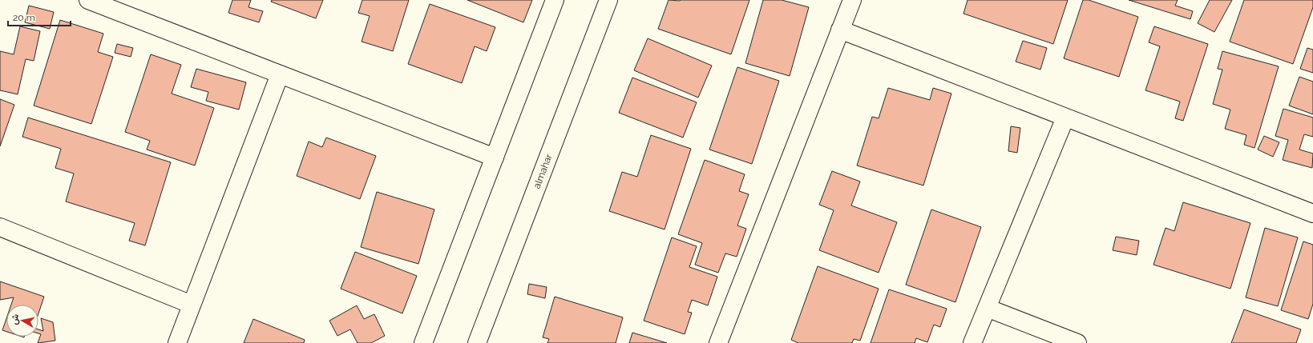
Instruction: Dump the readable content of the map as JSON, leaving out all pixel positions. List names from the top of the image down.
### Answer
{
  "streets": {
    "street": ["almahar"]
  },
  "scale_bar": "20 m",
  "north": "left"
}
